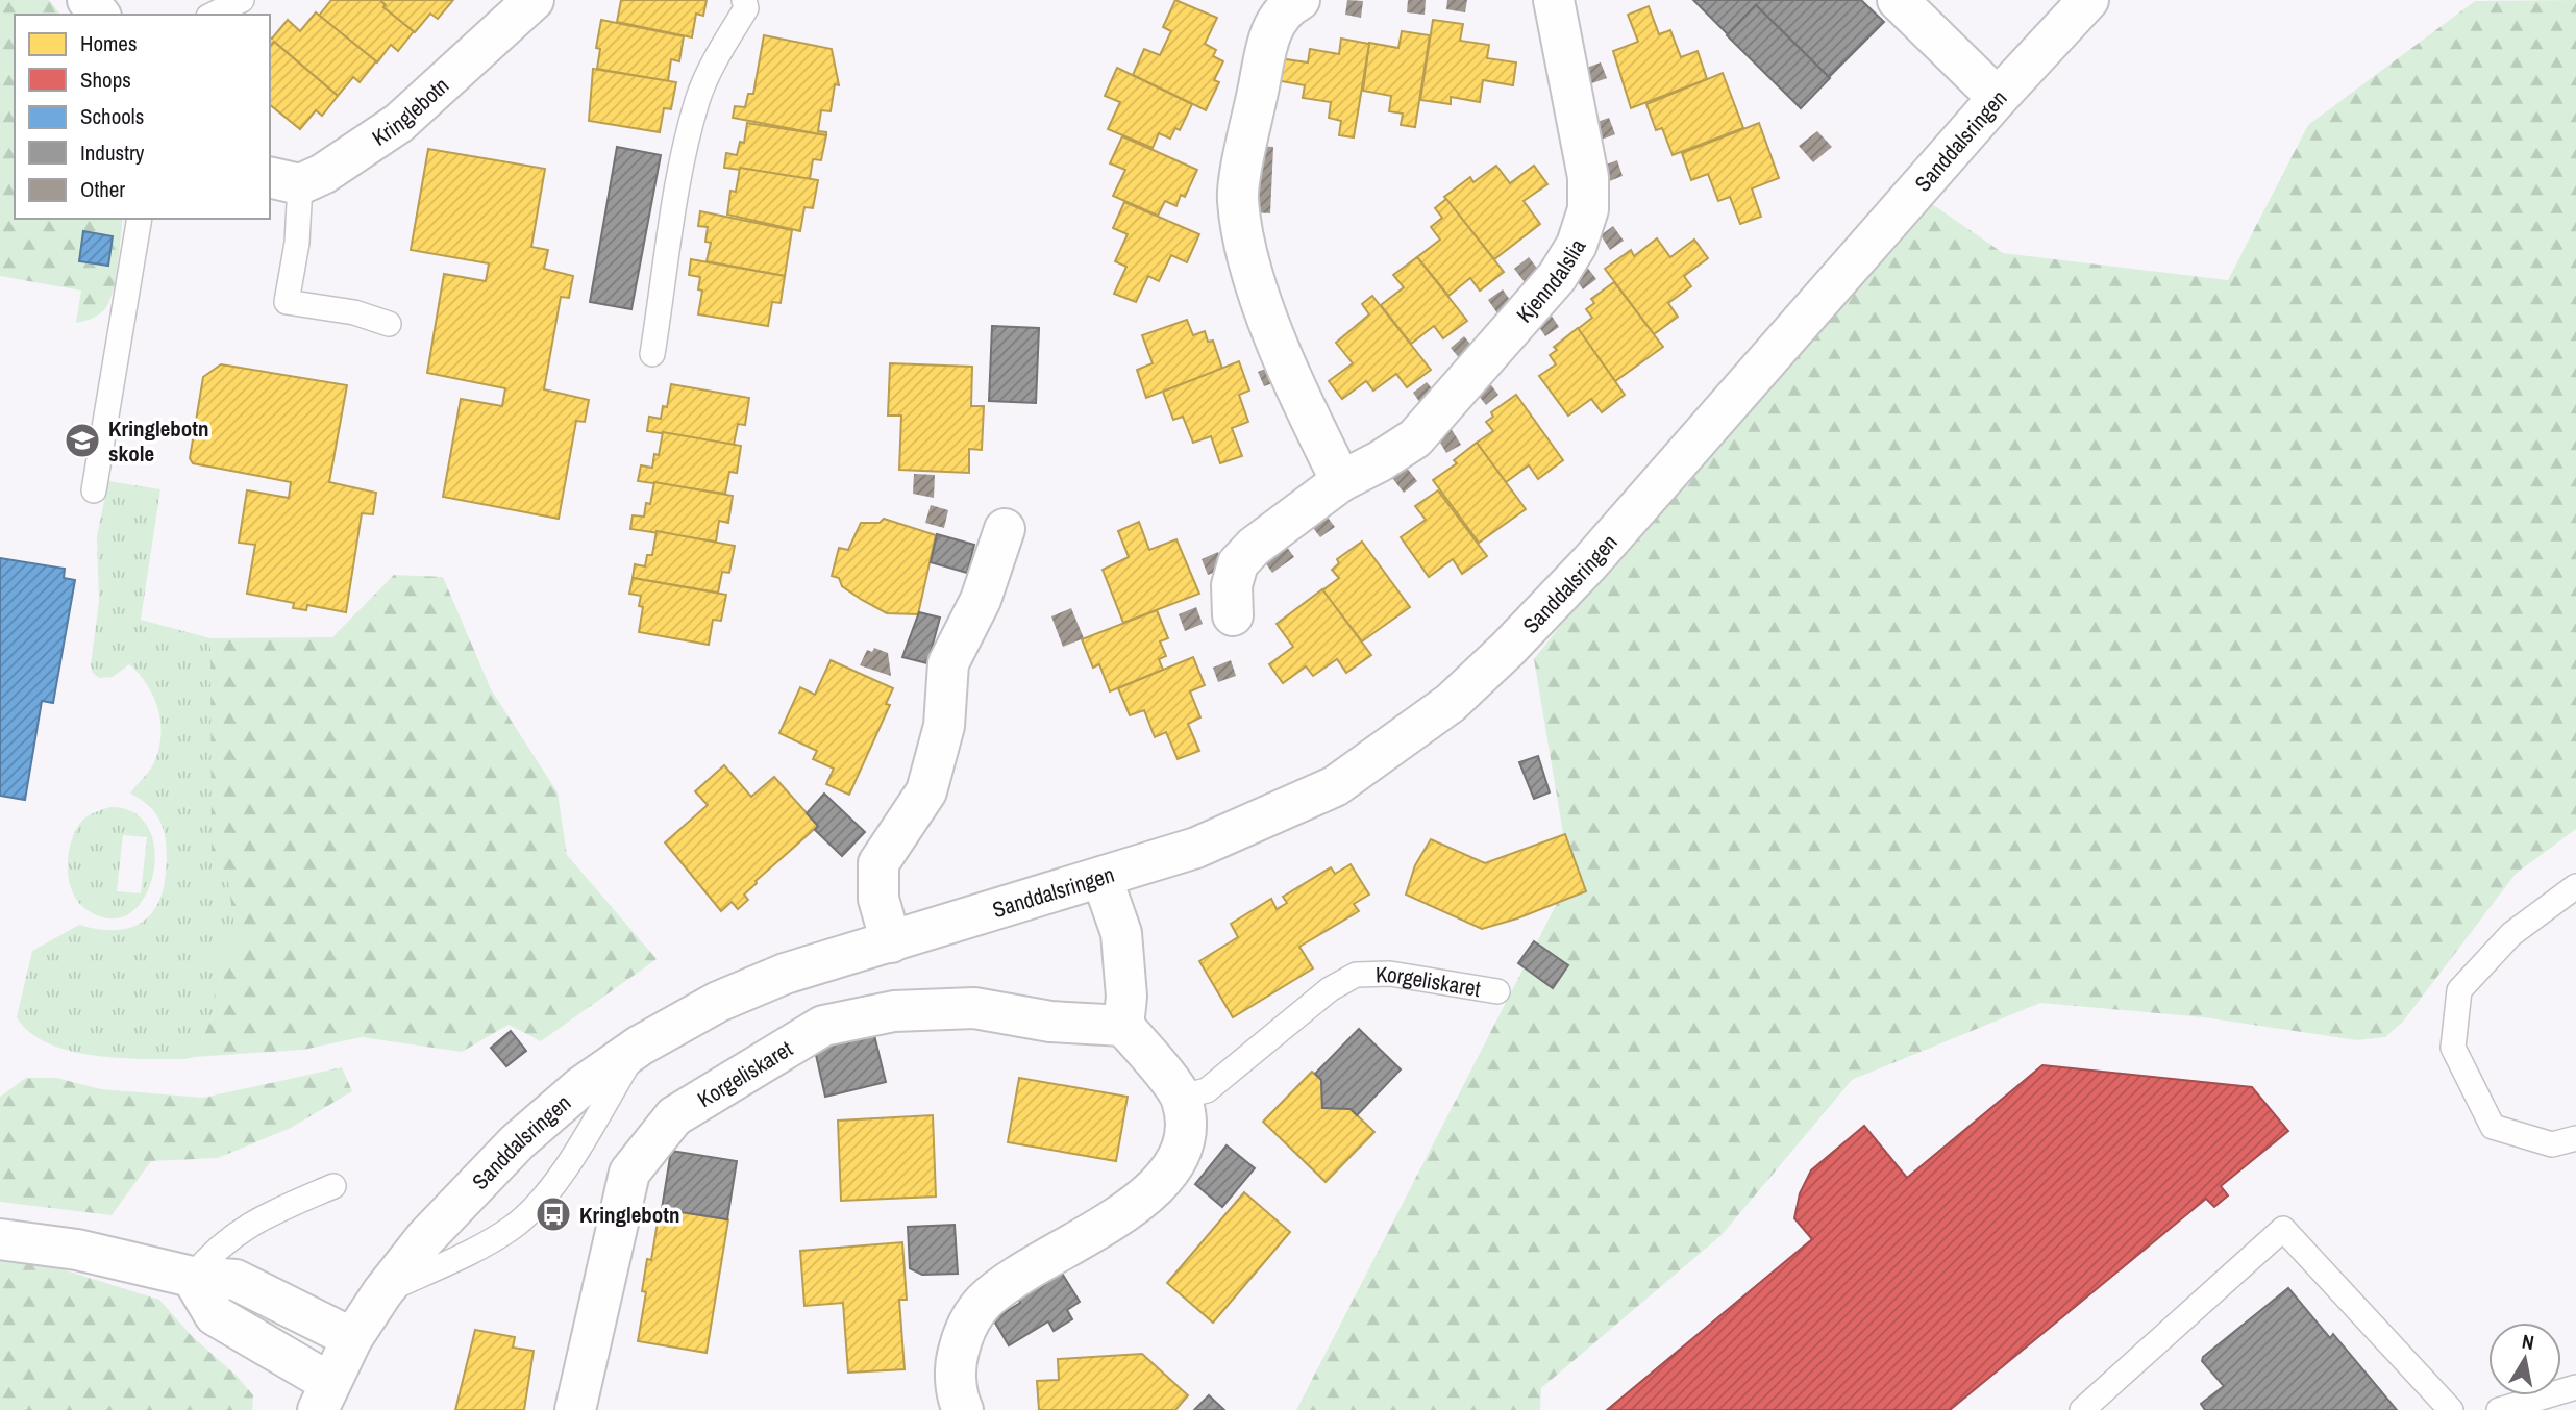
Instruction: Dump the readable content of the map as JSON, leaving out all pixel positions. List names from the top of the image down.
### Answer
{
  "streets": {
    "street": [
      "Kringlebotn",
      "Sanddalsringen",
      "Kjenndalslia",
      "Korgeliskaret"
    ]
  },
  "places": {
    "school or university": ["Kringlebotn skole"],
    "bus stop": ["Kringlebotn"]
  },
  "legend": [
    "Homes",
    "Shops",
    "Schools",
    "Industry",
    "Other"
  ],
  "north": "top"
}
